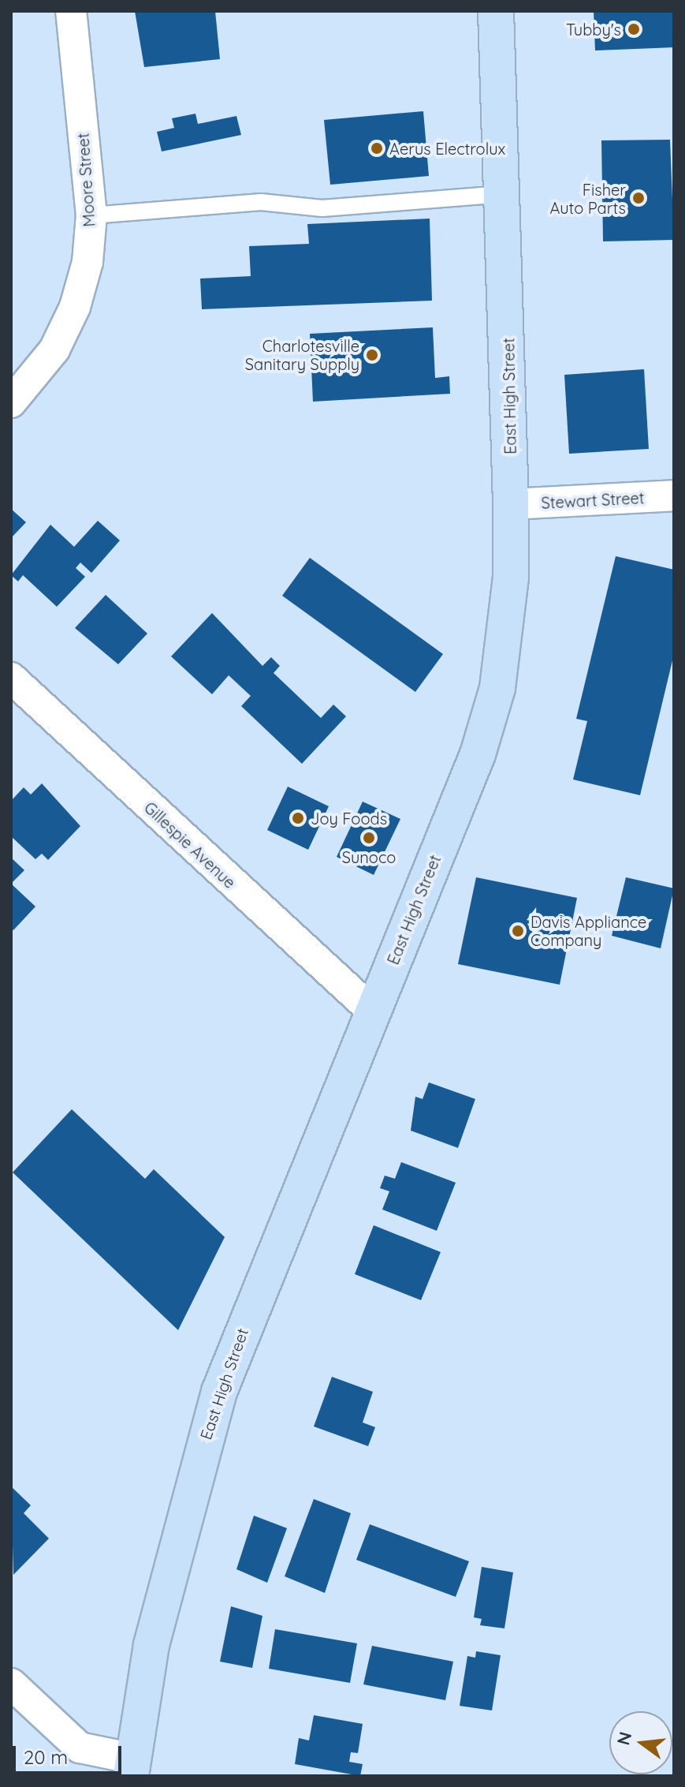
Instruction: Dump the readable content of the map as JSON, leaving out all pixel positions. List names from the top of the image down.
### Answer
{
  "streets": {
    "main road": ["East High Street"],
    "street": ["Moore Street", "Stewart Street", "Gillespie Avenue"]
  },
  "crossings": [
    ["East High Street", "Stewart Street"],
    ["East High Street", "Gillespie Avenue"]
  ],
  "places": [
    "Tubby's",
    "Aerus Electrolux",
    "Fisher Auto Parts",
    "Charlotesville Sanitary Supply",
    "Joy Foods",
    "Sunoco",
    "Davis Appliance Company"
  ],
  "scale_bar": "20 m",
  "north": "left"
}
